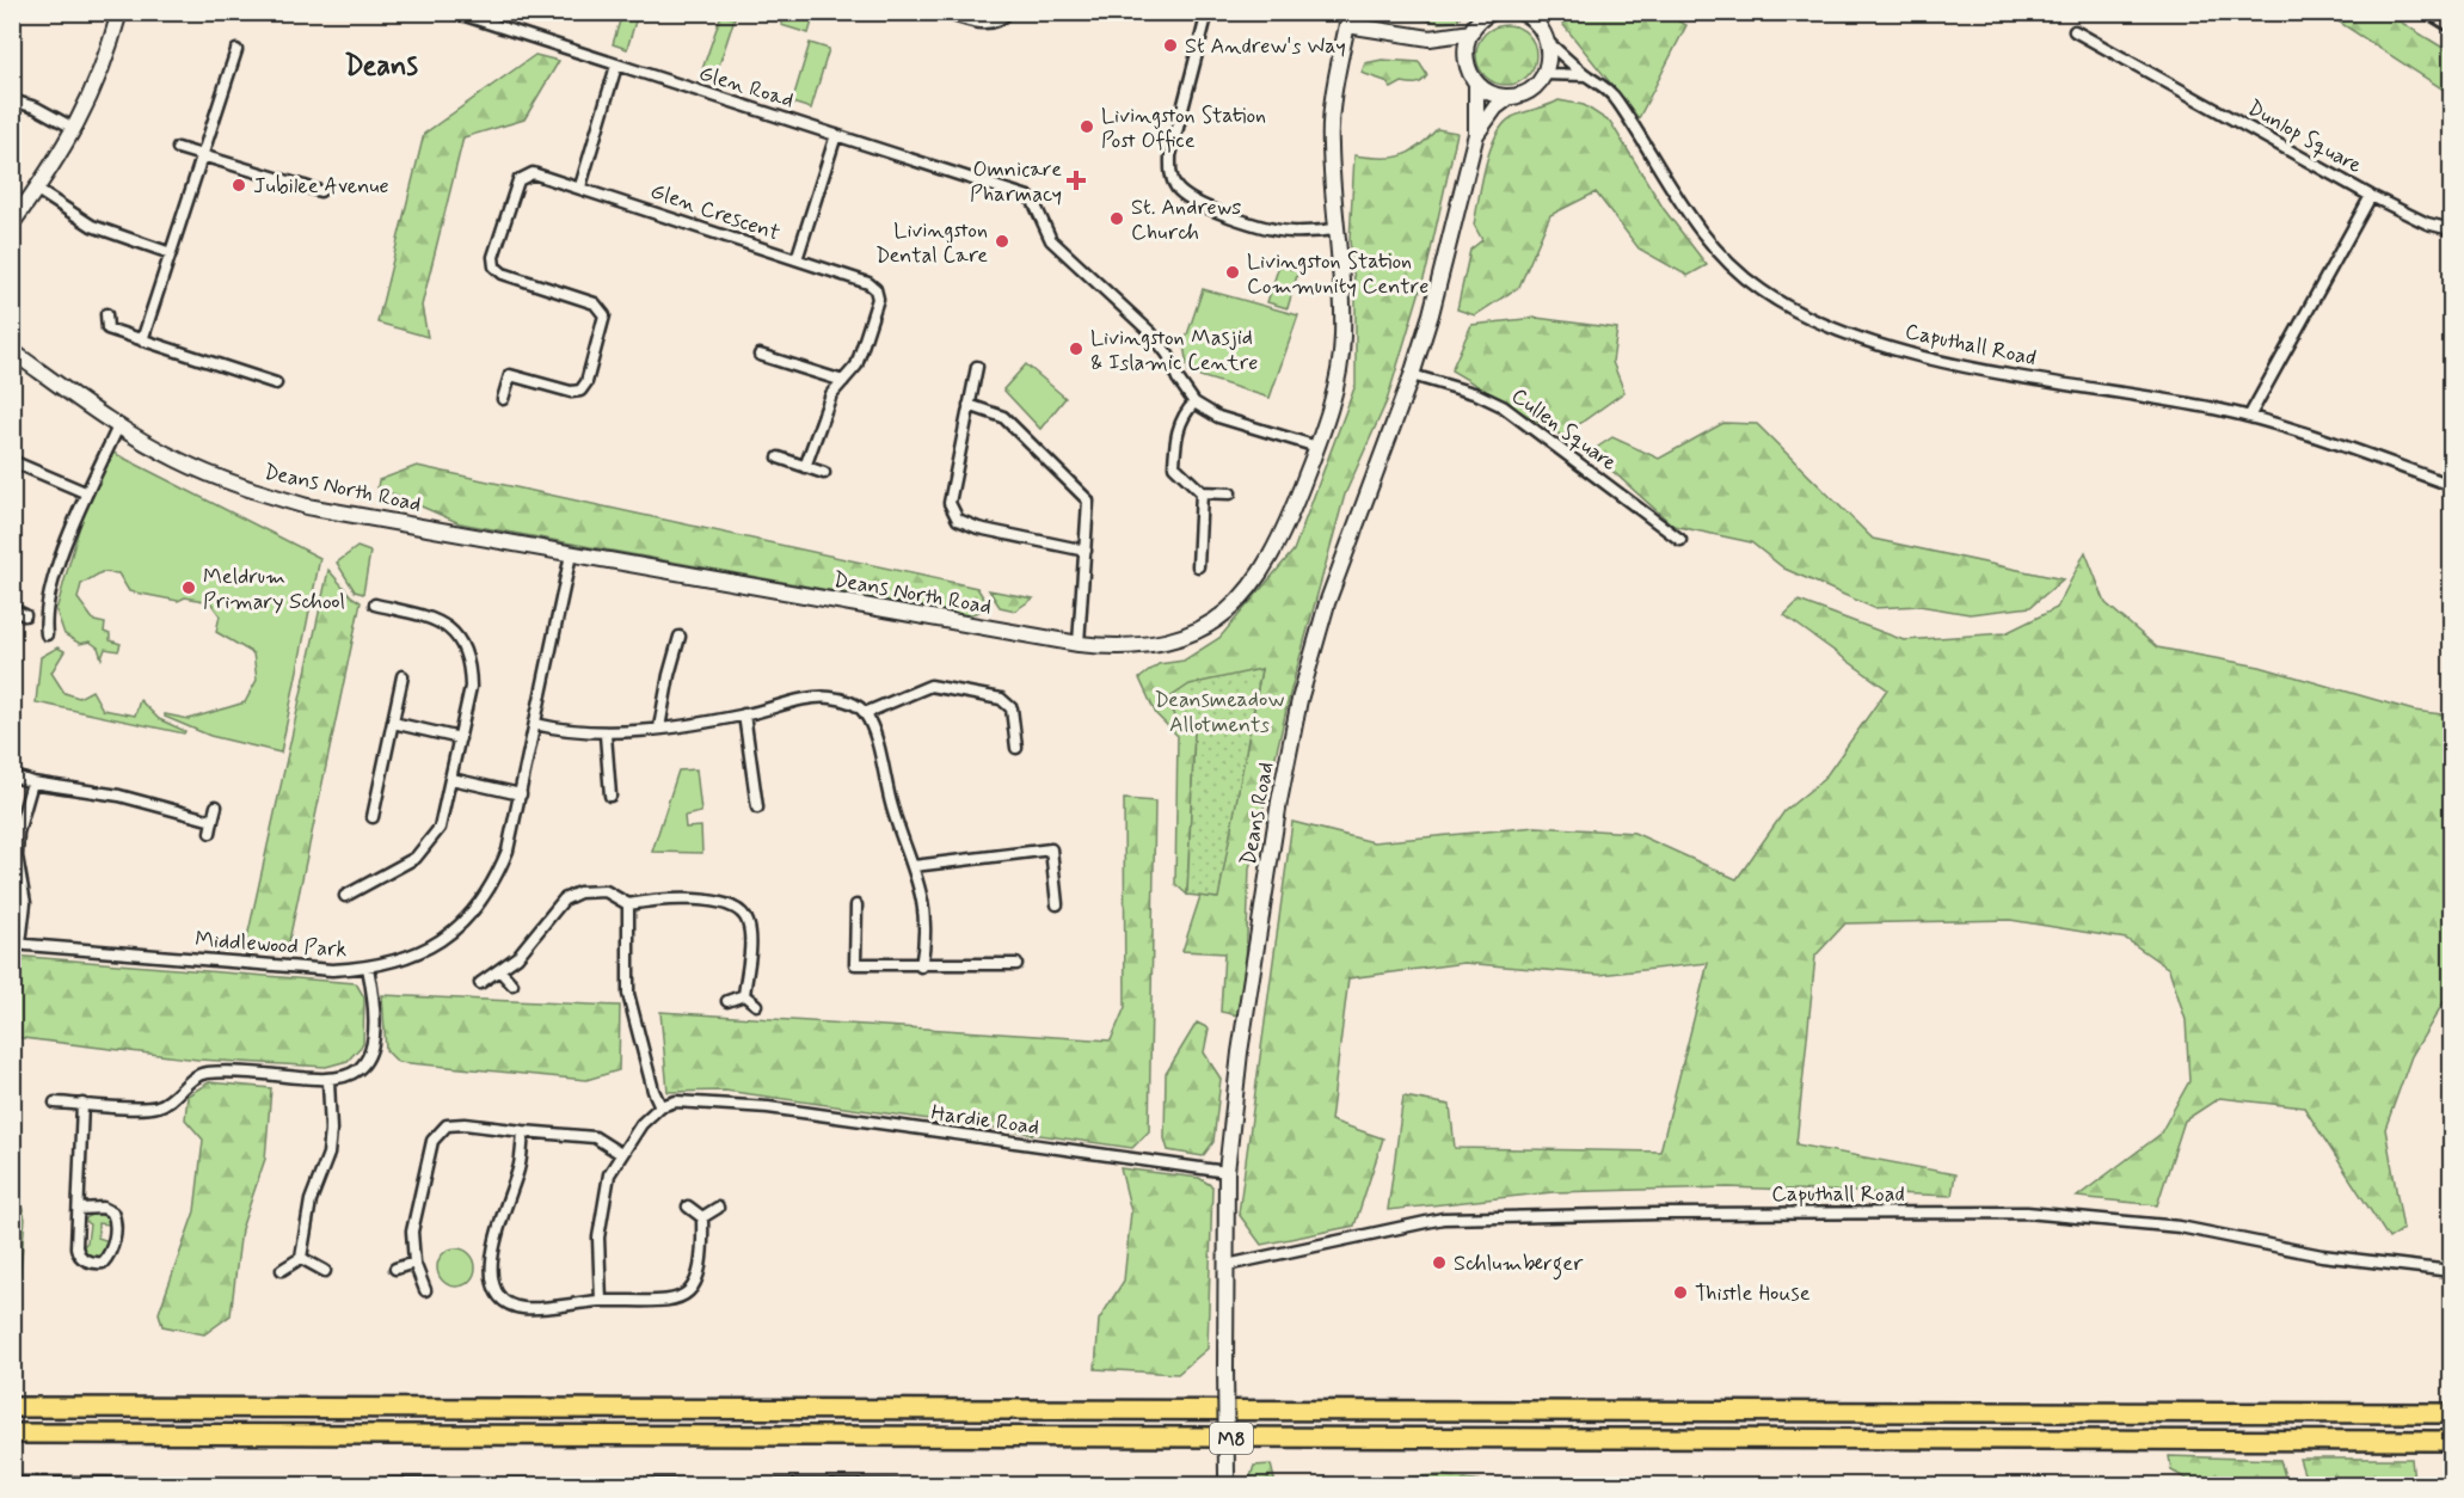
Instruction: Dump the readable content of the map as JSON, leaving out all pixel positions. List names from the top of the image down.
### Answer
{
  "streets": {
    "highway": ["M8"],
    "street": [
      "Glen Road",
      "Dunlop Square",
      "Glen Crescent",
      "Caputhall Road",
      "Cullen Square",
      "Deans North Road",
      "Deans Road",
      "Middlewood Park",
      "Hardie Road"
    ]
  },
  "crossings": [
    ["Glen Road", "Glen Crescent"],
    ["Dunlop Square", "Caputhall Road"],
    ["Caputhall Road", "Deans Road"],
    ["Cullen Square", "Deans Road"],
    ["Deans North Road", "Middlewood Park"],
    ["Deans Road", "Hardie Road"]
  ],
  "districts": ["Deans"],
  "parks": ["Deansmeadow Allotments"],
  "places": {
    "other": [
      "St Andrew's Way",
      "Livingston Station Post Office",
      "Jubilee Avenue",
      "St. Andrews Church",
      "Livingston Dental Care",
      "Livingston Station Community Centre",
      "Livingston Masjid & Islamic Centre",
      "Meldrum Primary School",
      "Schlumberger",
      "Thistle House"
    ],
    "health": ["Omnicare Pharmacy"]
  }
}
